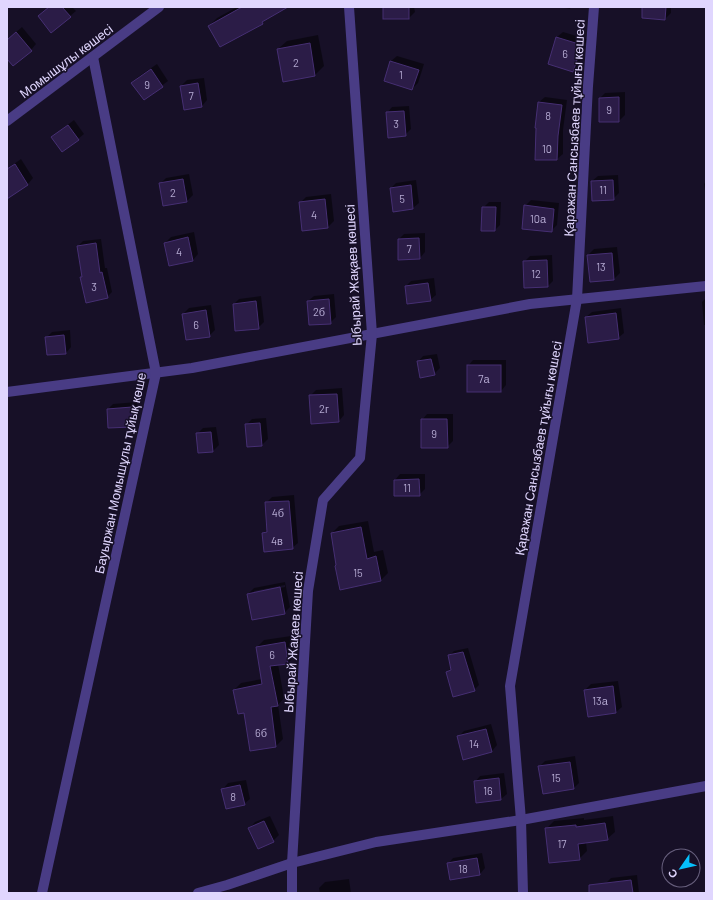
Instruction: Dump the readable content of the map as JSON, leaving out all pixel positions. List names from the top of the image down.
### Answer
{
  "streets": {
    "street": [
      "Момышұлы көшесі",
      "Қаражан Сансызбаев тұйығы көшесі",
      "Ыбырай Жақаев көшесі",
      "Бауыржан Момышұлы тұйық көше"
    ]
  },
  "crossings": [
    ["Момышұлы көшесі", "Бауыржан Момышұлы тұйық көше"]
  ],
  "house_numbers": [
    "6",
    "2",
    "1",
    "9",
    "7",
    "9",
    "8",
    "3",
    "10",
    "11",
    "2",
    "5",
    "4",
    "10а",
    "7",
    "4",
    "13",
    "12",
    "3",
    "2б",
    "6",
    "7а",
    "2г",
    "9",
    "11",
    "4б",
    "4в",
    "15",
    "6",
    "13а",
    "6б",
    "14",
    "15",
    "16",
    "8",
    "17",
    "18"
  ],
  "north": "bottom left"
}
